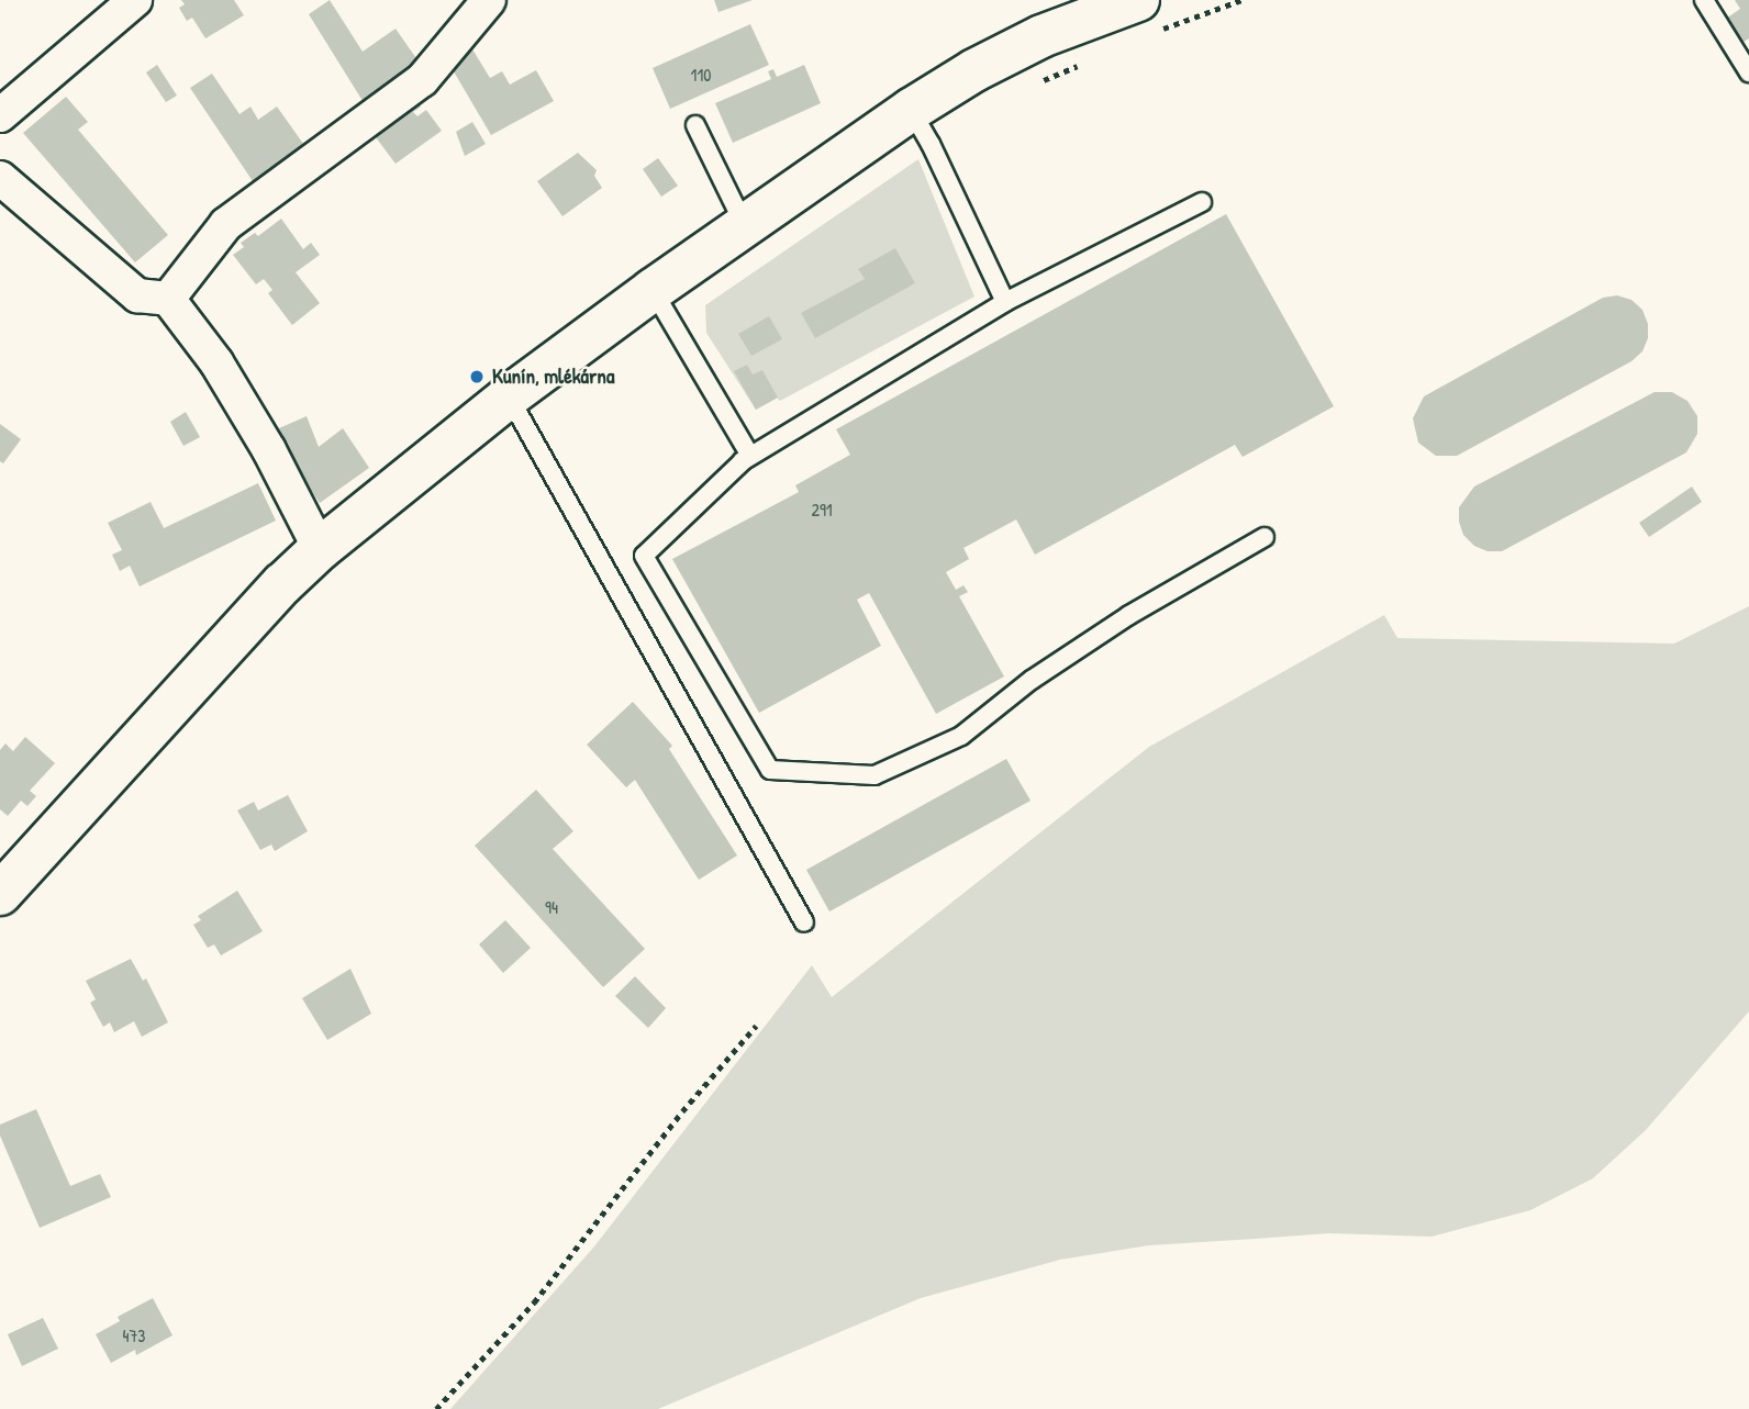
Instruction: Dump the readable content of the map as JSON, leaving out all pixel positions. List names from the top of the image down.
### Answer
{
  "places": ["Kunín, mlékárna"],
  "house_numbers": [
    "110",
    "291",
    "94",
    "473"
  ]
}
